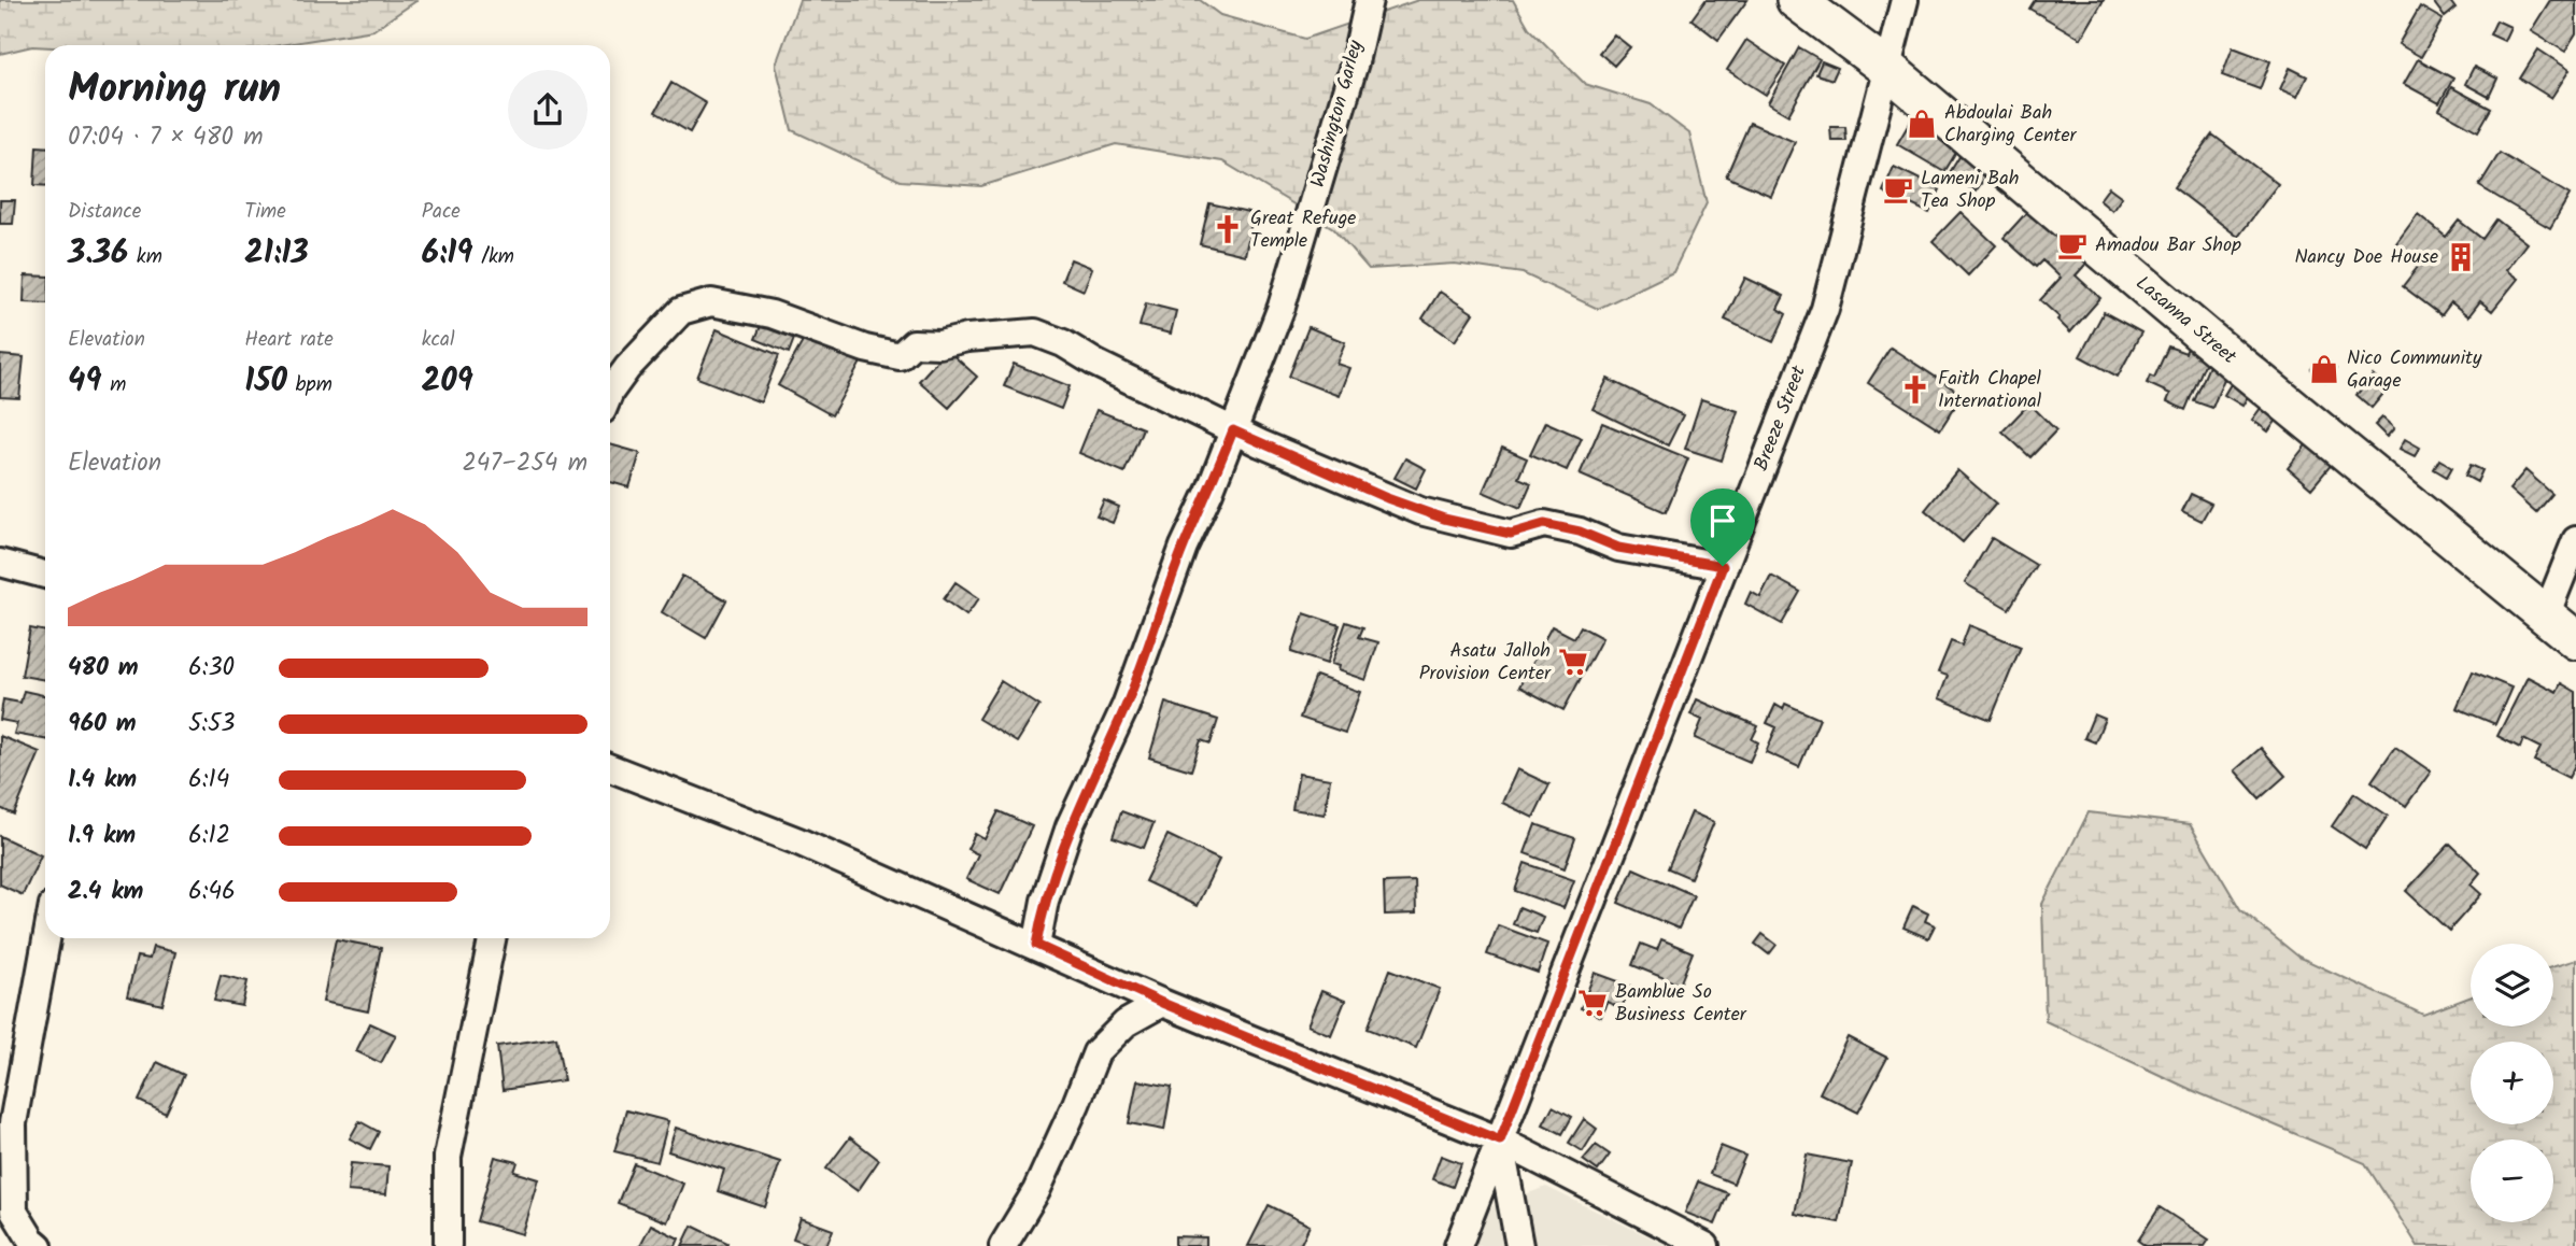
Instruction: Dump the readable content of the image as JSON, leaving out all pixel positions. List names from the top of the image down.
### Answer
{
  "streets": {
    "street": ["Washington Garley", "Lasanna Street", "Breeze Street"]
  },
  "crossings": [
    ["Lasanna Street", "Breeze Street"]
  ],
  "places": {
    "shop": ["Abdoulai Bah Charging Center", "Nico Community Garage"],
    "cafe": ["Lameni Bah Tea Shop", "Amadou Bar Shop"],
    "church": ["Great Refuge Temple", "Faith Chapel International"],
    "building": ["Nancy Doe House"],
    "supermarket": ["Asatu Jalloh Provision Center", "Bamblue So Business Center"]
  },
  "page": {
    "heading": ["Morning run", "07:04 · 7 × 480 m"],
    "stats": [
      ["Distance", "3.36 km"],
      ["Time", "21:13"],
      ["Pace", "6:19 /km"],
      ["Elevation", "49 m"],
      ["Heart rate", "150 bpm"],
      ["kcal", "209"]
    ],
    "chart": ["Elevation", "247–254 m"],
    "list": [
      {
        "name": "480 m",
        "note": "6:30"
      },
      {
        "name": "960 m",
        "note": "5:53"
      },
      {
        "name": "1.4 km",
        "note": "6:14"
      },
      {
        "name": "1.9 km",
        "note": "6:12"
      },
      {
        "name": "2.4 km",
        "note": "6:46"
      }
    ],
    "map_buttons": ["+", "−"]
  }
}
